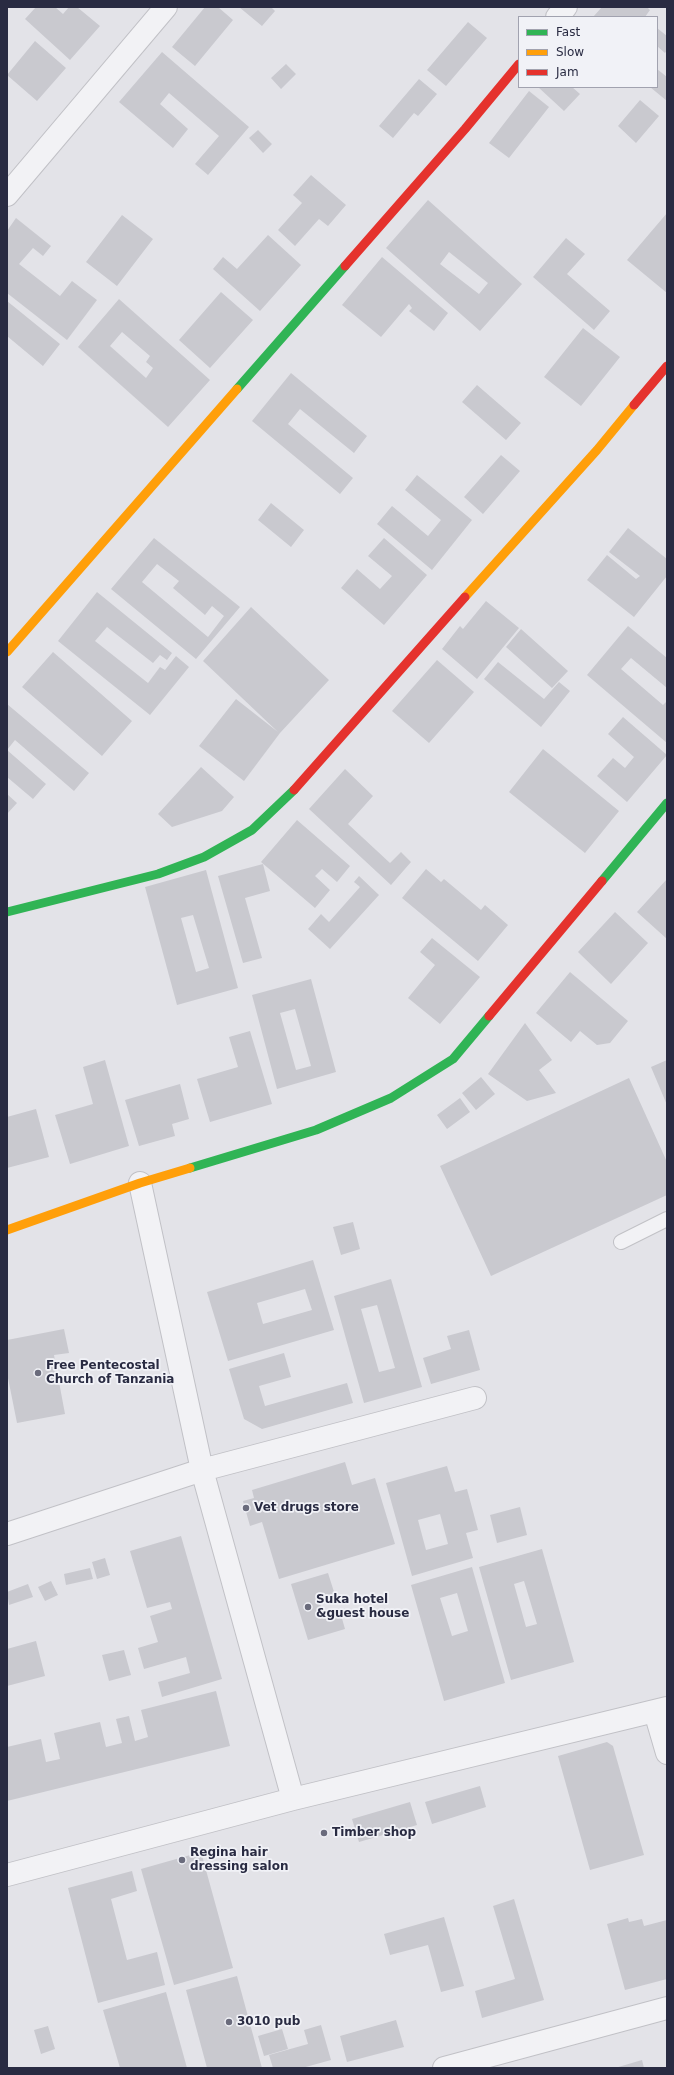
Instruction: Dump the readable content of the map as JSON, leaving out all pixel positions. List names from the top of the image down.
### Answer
{
  "places": [
    "Free Pentecostal Church of Tanzania",
    "Vet drugs store",
    "Suka hotel &guest house",
    "Timber shop",
    "Regina hair dressing salon",
    "3010 pub"
  ],
  "legend": ["Fast", "Slow", "Jam"]
}
